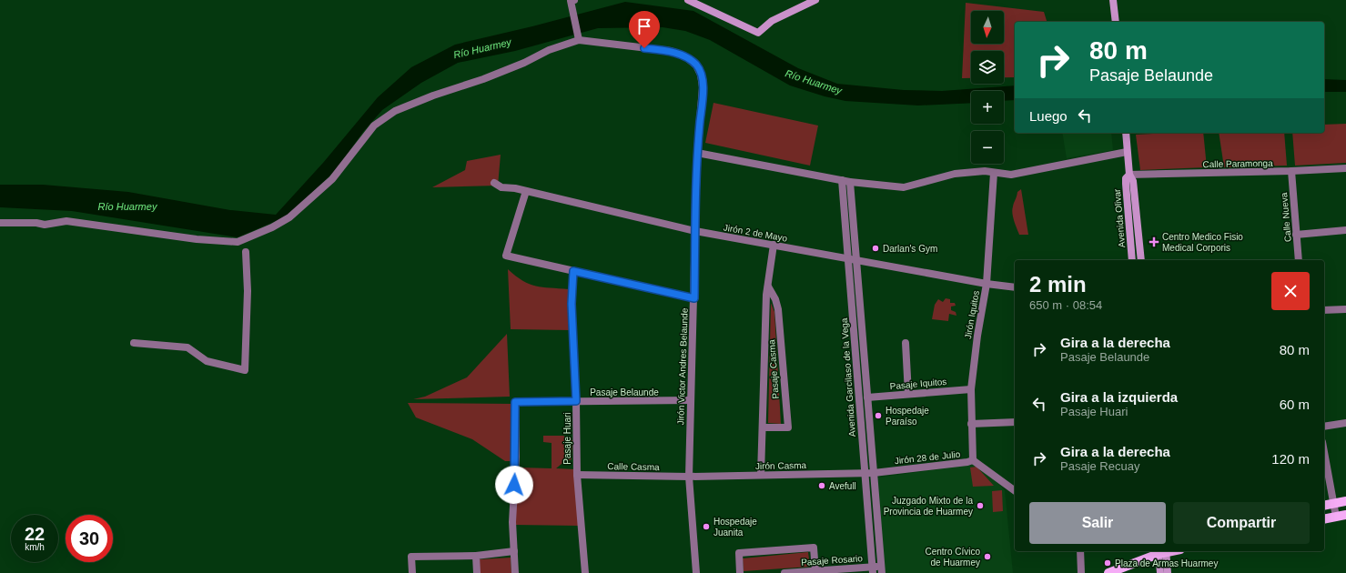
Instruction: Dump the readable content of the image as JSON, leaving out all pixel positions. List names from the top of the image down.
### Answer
{
  "streets": {
    "street": [
      "Calle Paramonga",
      "Calle Nueva",
      "Avenida Olivar",
      "Jirón 2 de Mayo",
      "Jirón Iquitos",
      "Jirón Victor Andres Belaunde",
      "Pasaje Casma",
      "Avenida Garcilaso de la Vega",
      "Pasaje Iquitos",
      "Pasaje Belaunde",
      "Pasaje Huari",
      "Jirón 28 de Julio",
      "Jirón Casma",
      "Calle Casma",
      "Pasaje Rosario"
    ]
  },
  "crossings": [
    ["Calle Paramonga", "Calle Nueva"],
    ["Calle Paramonga", "Avenida Olivar"],
    ["Jirón 2 de Mayo", "Jirón Iquitos"],
    ["Jirón 2 de Mayo", "Jirón Victor Andres Belaunde"],
    ["Jirón 2 de Mayo", "Pasaje Casma"],
    ["Jirón 2 de Mayo", "Avenida Garcilaso de la Vega"],
    ["Jirón Iquitos", "Pasaje Iquitos"],
    ["Jirón Iquitos", "Jirón 28 de Julio"],
    ["Jirón Victor Andres Belaunde", "Pasaje Belaunde"],
    ["Jirón Victor Andres Belaunde", "Jirón Casma"],
    ["Jirón Victor Andres Belaunde", "Calle Casma"],
    ["Pasaje Casma", "Jirón Casma"],
    ["Avenida Garcilaso de la Vega", "Pasaje Iquitos"],
    ["Avenida Garcilaso de la Vega", "Jirón 28 de Julio"],
    ["Avenida Garcilaso de la Vega", "Jirón Casma"],
    ["Avenida Garcilaso de la Vega", "Pasaje Rosario"],
    ["Pasaje Belaunde", "Pasaje Huari"],
    ["Pasaje Huari", "Calle Casma"],
    ["Jirón 28 de Julio", "Jirón Casma"],
    ["Jirón Casma", "Calle Casma"]
  ],
  "water": ["Río Huarmey"],
  "places": {
    "health": ["Centro Medico Fisio Medical Corporis"],
    "other": [
      "Darlan's Gym",
      "Hospedaje Paraíso",
      "Avefull",
      "Juzgado Mixto de la Provincia de Huarmey",
      "Hospedaje Juanita",
      "Centro Cívico de Huarmey",
      "Plaza de Armas Huarmey"
    ]
  },
  "north": "bottom",
  "page": {
    "map_buttons": ["+", "−"],
    "turn": ["80 m", "Pasaje Belaunde"],
    "then": "Luego",
    "heading": ["2 min", "650 m · 08:54"],
    "list": [
      {
        "name": "Gira a la derecha",
        "note": "Pasaje Belaunde",
        "value": "80 m"
      },
      {
        "name": "Gira a la izquierda",
        "note": "Pasaje Huari",
        "value": "60 m"
      },
      {
        "name": "Gira a la derecha",
        "note": "Pasaje Recuay",
        "value": "120 m"
      }
    ],
    "buttons": ["Salir", "Compartir"],
    "speed": "22 km/h",
    "limit": "30"
  }
}
